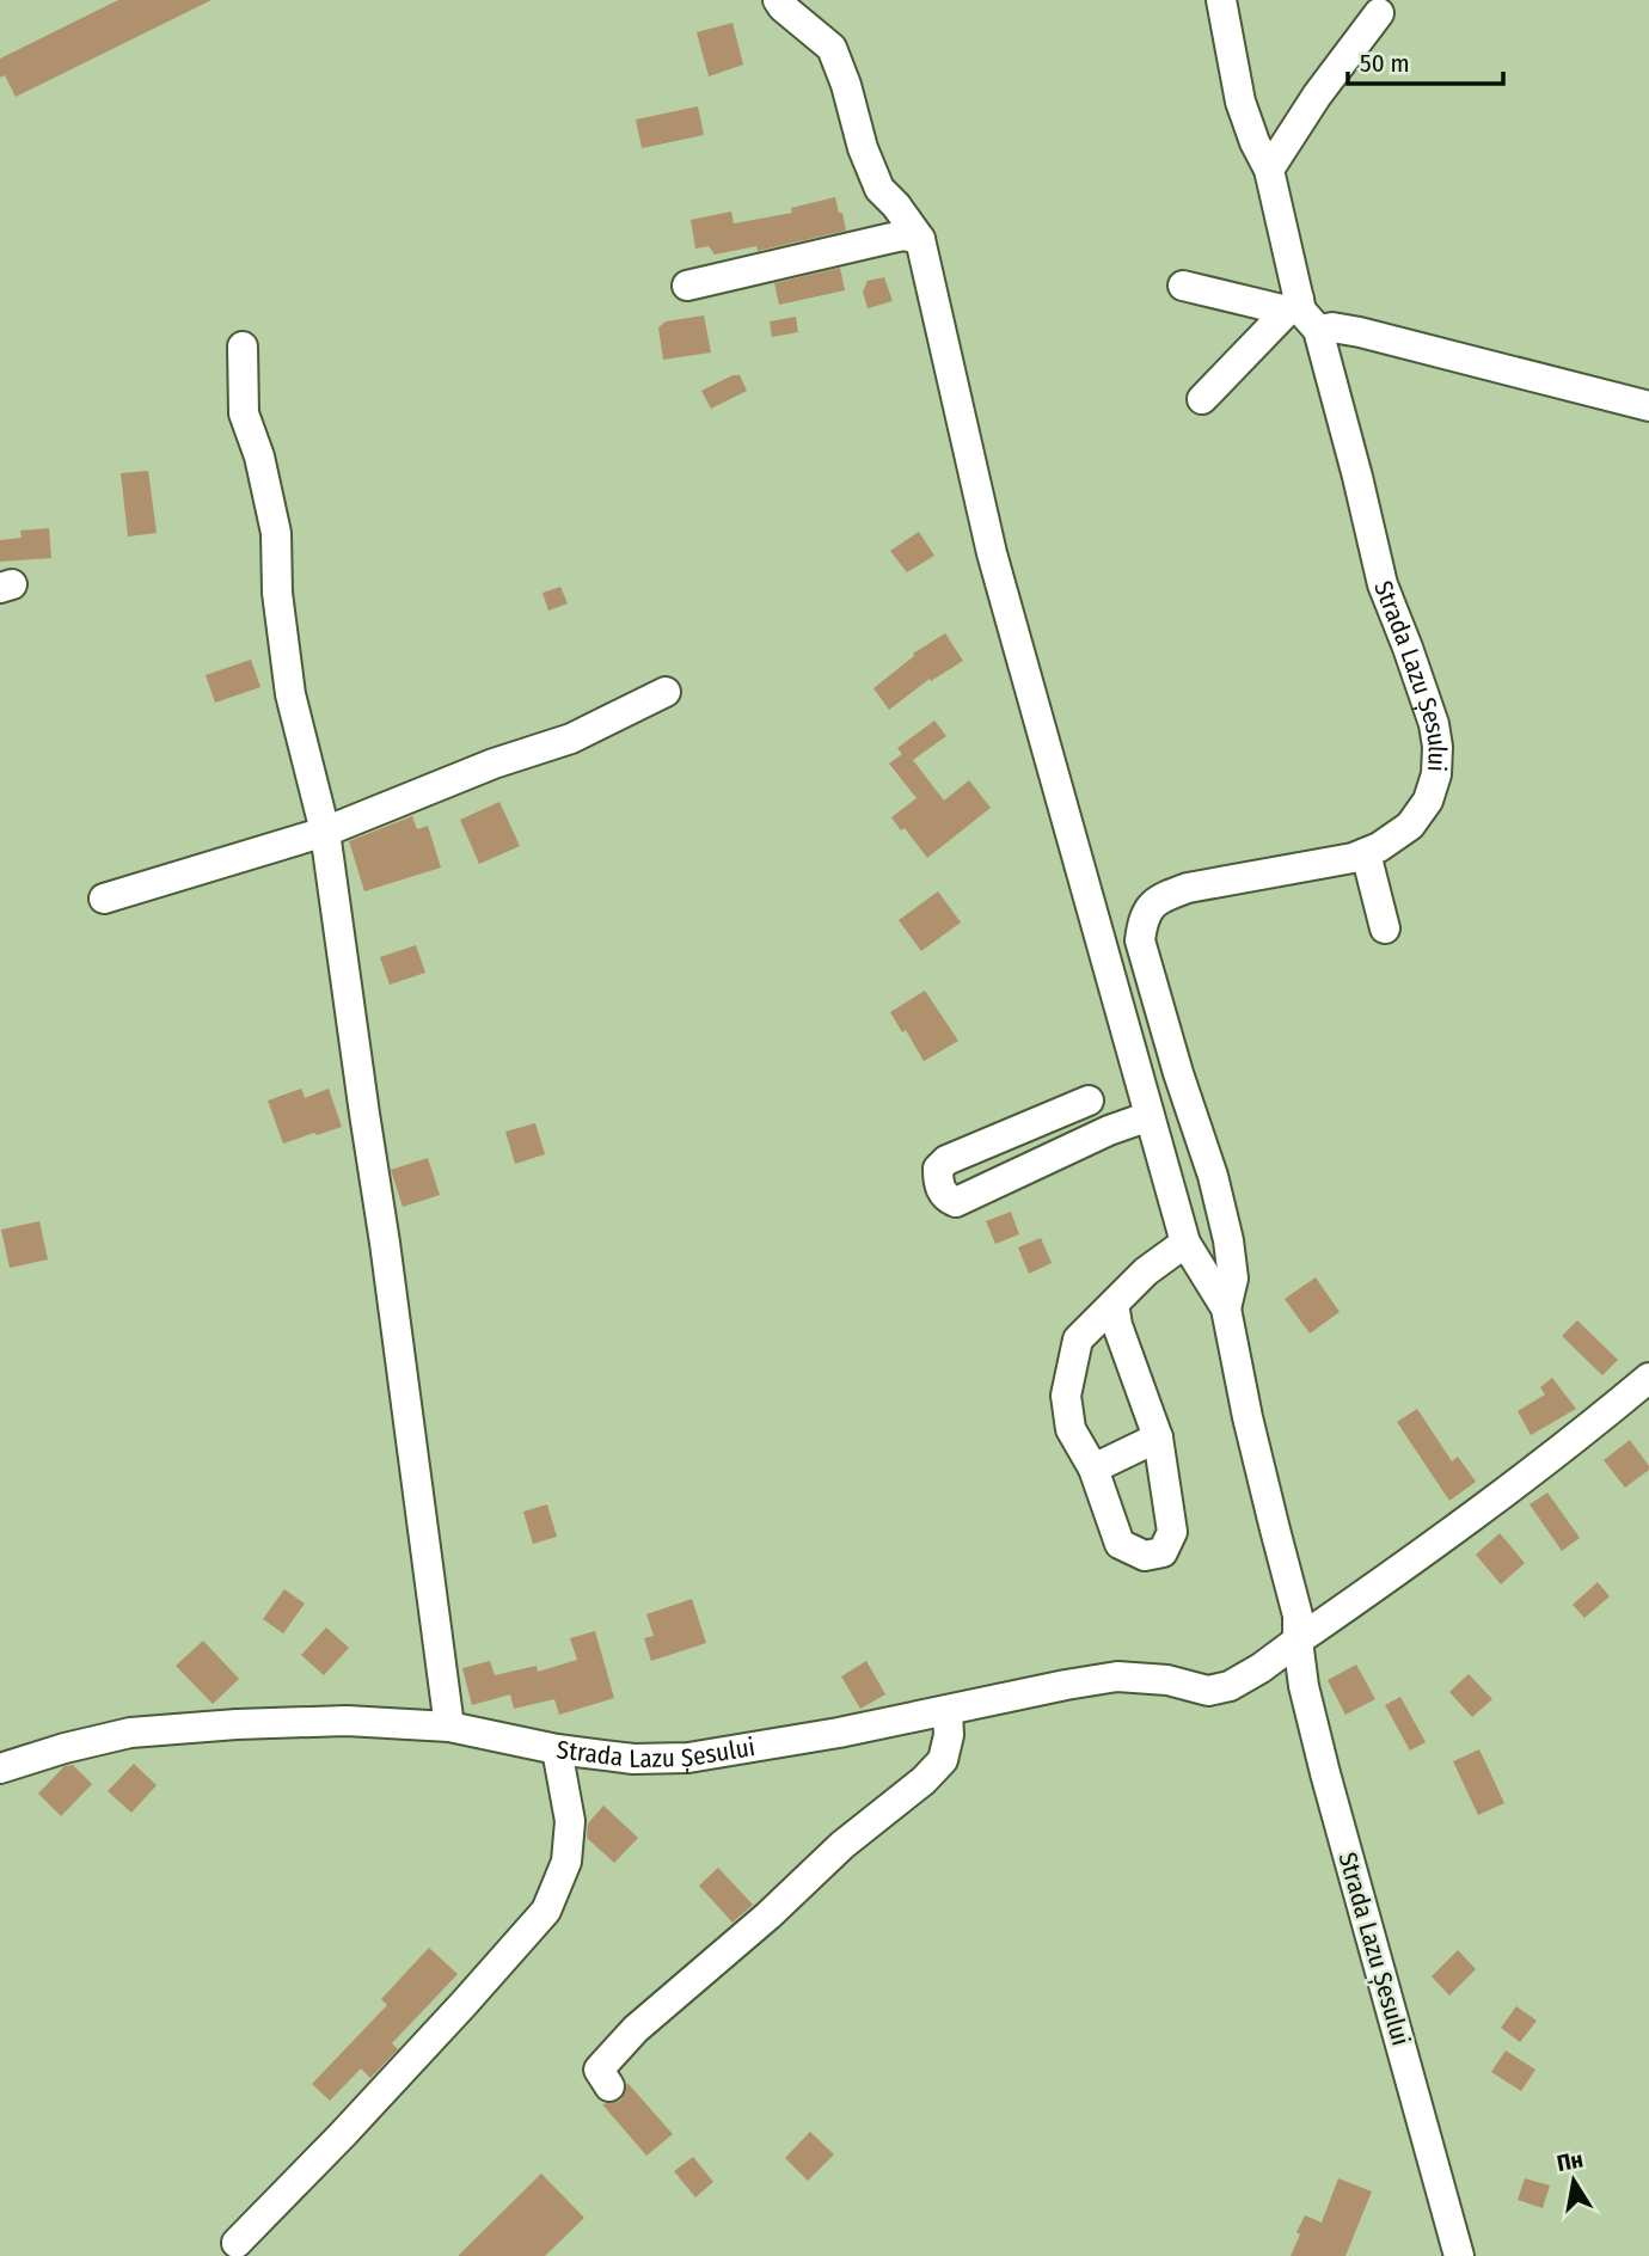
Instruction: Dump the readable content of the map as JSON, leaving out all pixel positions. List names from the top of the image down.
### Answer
{
  "streets": {
    "street": ["Strada Lazu Șesului"]
  },
  "scale_bar": "50 m",
  "north": "top"
}
